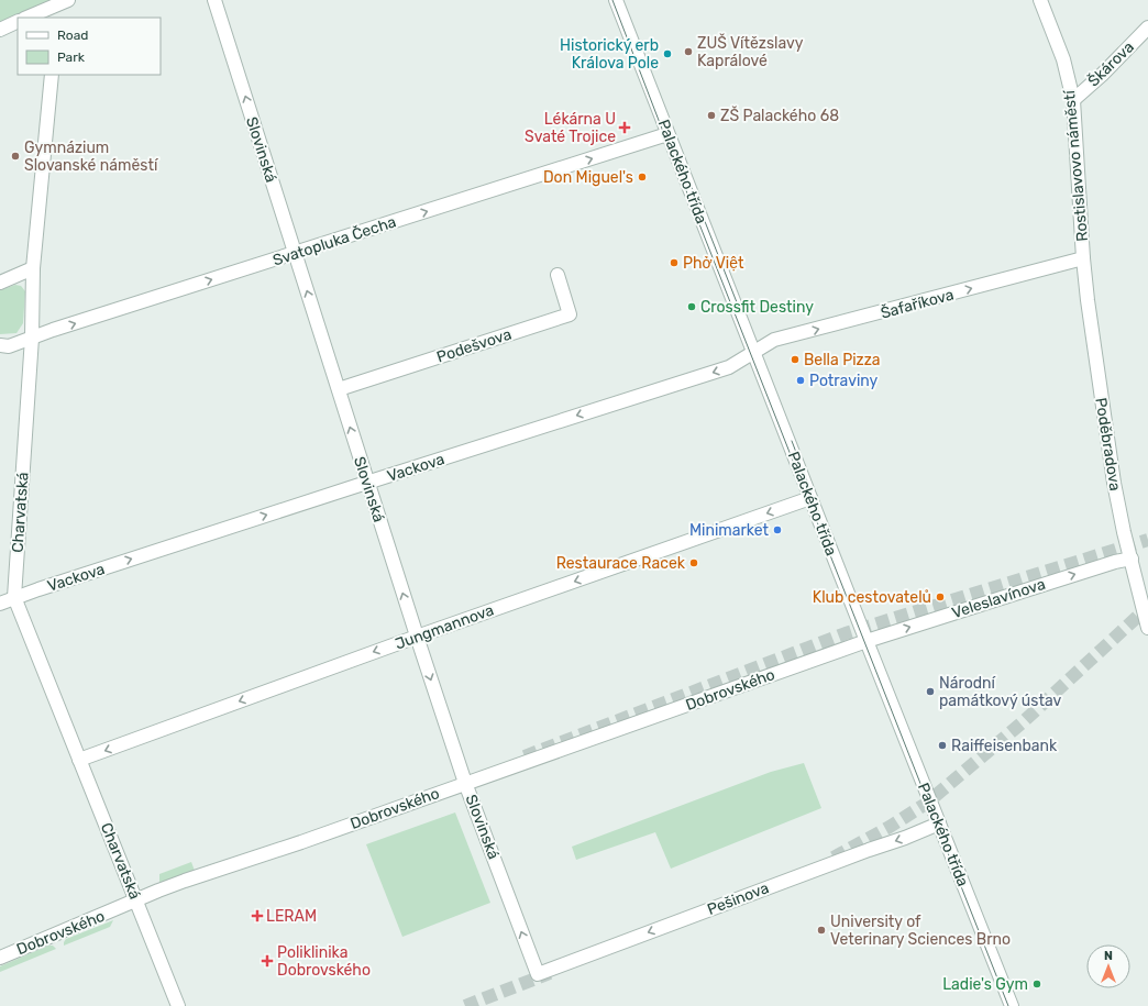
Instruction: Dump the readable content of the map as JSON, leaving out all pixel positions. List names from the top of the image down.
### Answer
{
  "streets": {
    "street": [
      "Škárova",
      "Slovinská",
      "Rostislavovo náměstí",
      "Palackého třída",
      "Svatopluka Čecha",
      "Šafaříkova",
      "Podešvova",
      "Poděbradova",
      "Vackova",
      "Charvatská",
      "Veleslavínova",
      "Jungmannova",
      "Dobrovského",
      "Pešinova"
    ]
  },
  "crossings": [
    ["Škárova", "Rostislavovo náměstí"],
    ["Slovinská", "Svatopluka Čecha"],
    ["Slovinská", "Podešvova"],
    ["Slovinská", "Vackova"],
    ["Slovinská", "Jungmannova"],
    ["Slovinská", "Dobrovského"],
    ["Slovinská", "Pešinova"],
    ["Rostislavovo náměstí", "Šafaříkova"],
    ["Rostislavovo náměstí", "Poděbradova"],
    ["Palackého třída", "Svatopluka Čecha"],
    ["Palackého třída", "Šafaříkova"],
    ["Palackého třída", "Vackova"],
    ["Palackého třída", "Veleslavínova"],
    ["Palackého třída", "Jungmannova"],
    ["Palackého třída", "Dobrovského"],
    ["Palackého třída", "Pešinova"],
    ["Svatopluka Čecha", "Charvatská"],
    ["Šafaříkova", "Poděbradova"],
    ["Šafaříkova", "Vackova"],
    ["Poděbradova", "Veleslavínova"],
    ["Vackova", "Charvatská"],
    ["Charvatská", "Jungmannova"],
    ["Charvatská", "Dobrovského"],
    ["Veleslavínova", "Dobrovského"]
  ],
  "one_way": [
    "Svatopluka Čecha",
    "Šafaříkova",
    "Veleslavínova",
    "Jungmannova",
    "Pešinova"
  ],
  "places": {
    "other": [
      "ZUŠ Vítězslavy Kaprálové",
      "Historický erb Králova Pole",
      "ZŠ Palackého 68",
      "Gymnázium Slovanské náměstí",
      "Don Miguel's",
      "Phở Việt",
      "Crossfit Destiny",
      "Bella Pizza",
      "Potraviny",
      "Minimarket",
      "Restaurace Racek",
      "Klub cestovatelů",
      "Národní památkový ústav",
      "Raiffeisenbank",
      "University of Veterinary Sciences Brno",
      "Ladie's Gym"
    ],
    "health": ["Lékárna U Svaté Trojice", "LERAM", "Poliklinika Dobrovského"]
  },
  "legend": ["Road", "Park"],
  "north": "top"
}
